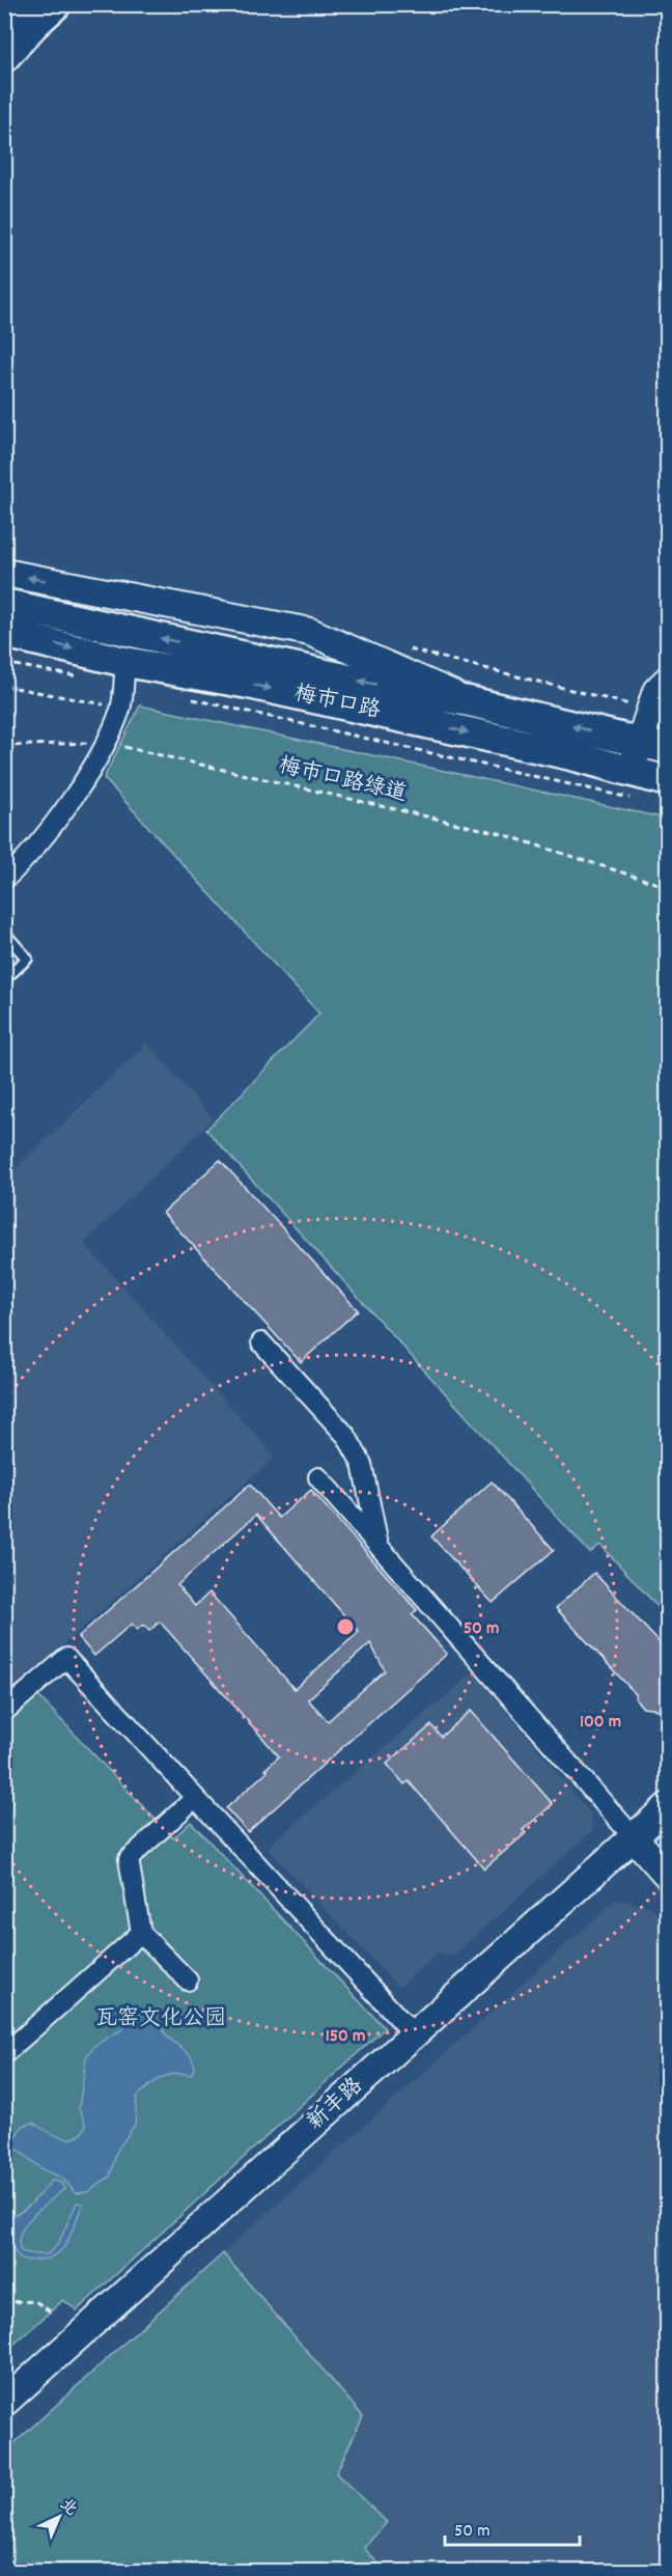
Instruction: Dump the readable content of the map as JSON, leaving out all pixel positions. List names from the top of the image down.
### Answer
{
  "streets": {
    "main road": ["梅市口路"],
    "street": ["新丰路"],
    "path": ["梅市口路绿道"]
  },
  "parks": ["瓦窑文化公园"],
  "scale_bar": "50 m",
  "north": "top right",
  "rings": ["50 m", "100 m", "150 m"]
}
